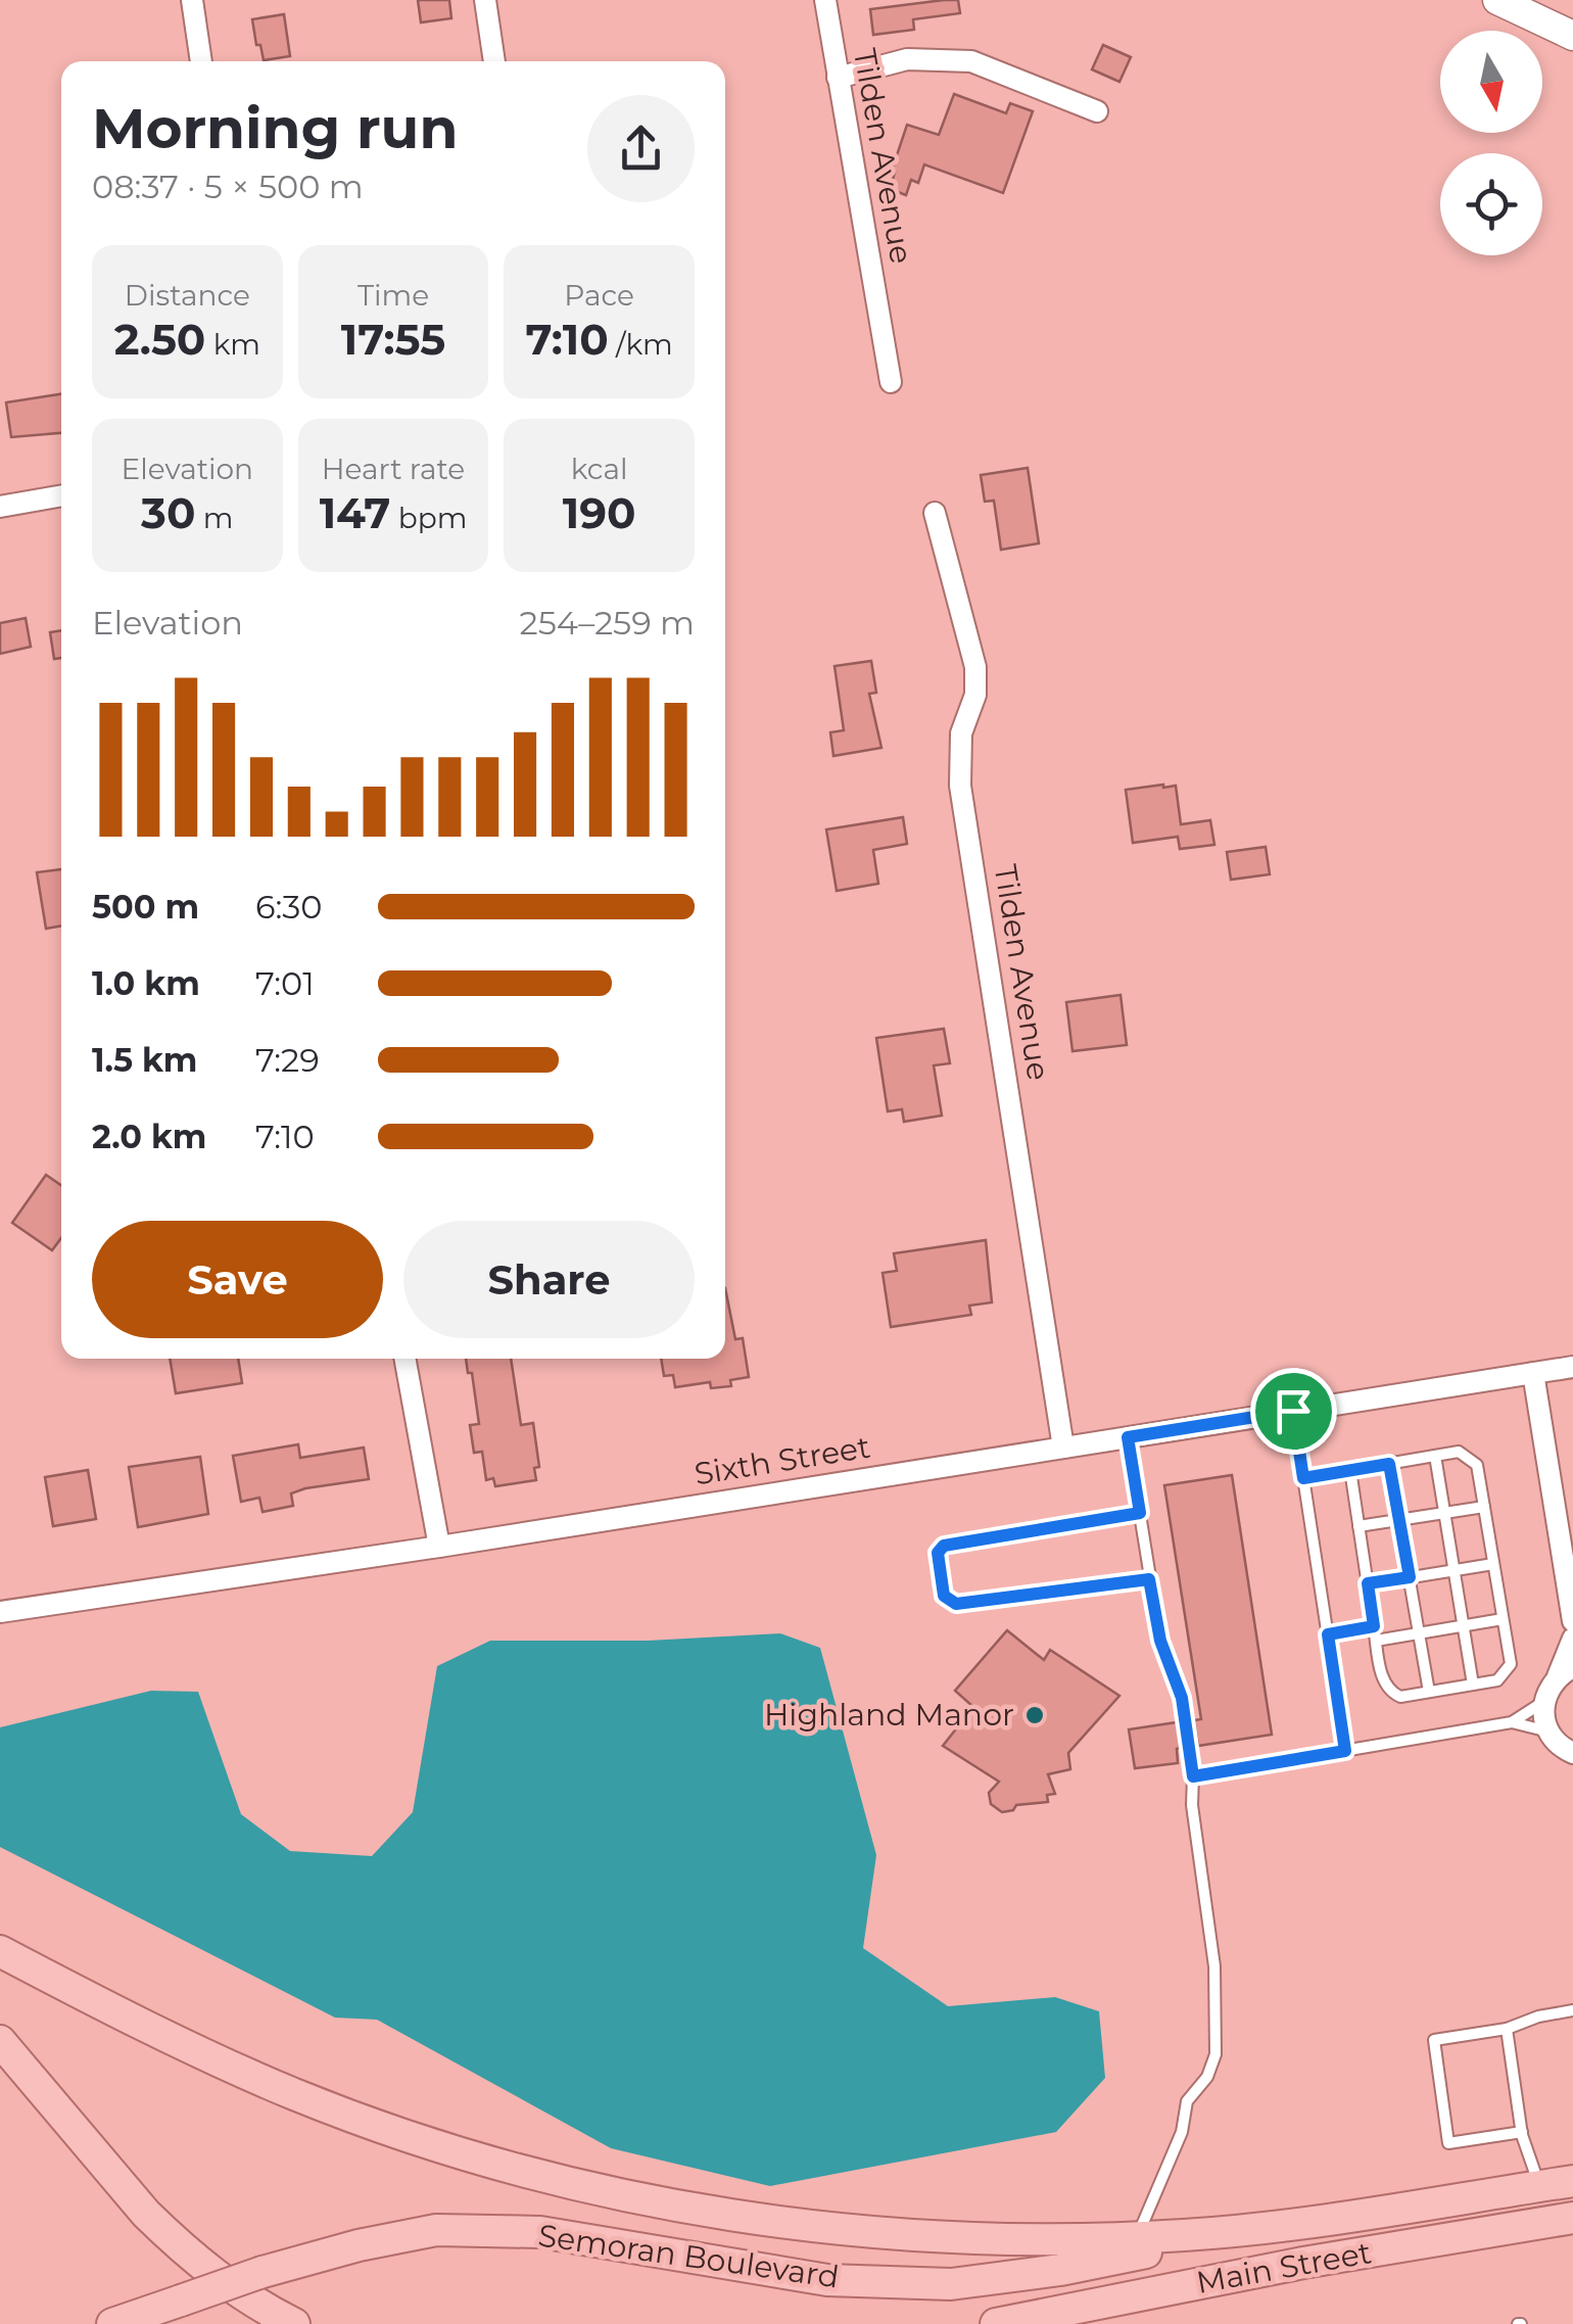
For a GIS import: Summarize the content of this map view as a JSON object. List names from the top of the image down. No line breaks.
{"streets":{"main road":["Semoran Boulevard","Main Street"],"street":["Tilden Avenue","Sixth Street"]},"crossings":[["Tilden Avenue","Sixth Street"],["Semoran Boulevard","Main Street"]],"places":["Highland Manor"],"north":"bottom","page":{"heading":["Morning run","08:37 · 5 × 500 m"],"stats":[["Distance","2.50 km"],["Time","17:55"],["Pace","7:10 /km"],["Elevation","30 m"],["Heart rate","147 bpm"],["kcal","190"]],"chart":["Elevation","254–259 m"],"list":[{"name":"500 m","note":"6:30"},{"name":"1.0 km","note":"7:01"},{"name":"1.5 km","note":"7:29"},{"name":"2.0 km","note":"7:10"}],"buttons":["Save","Share"]}}
